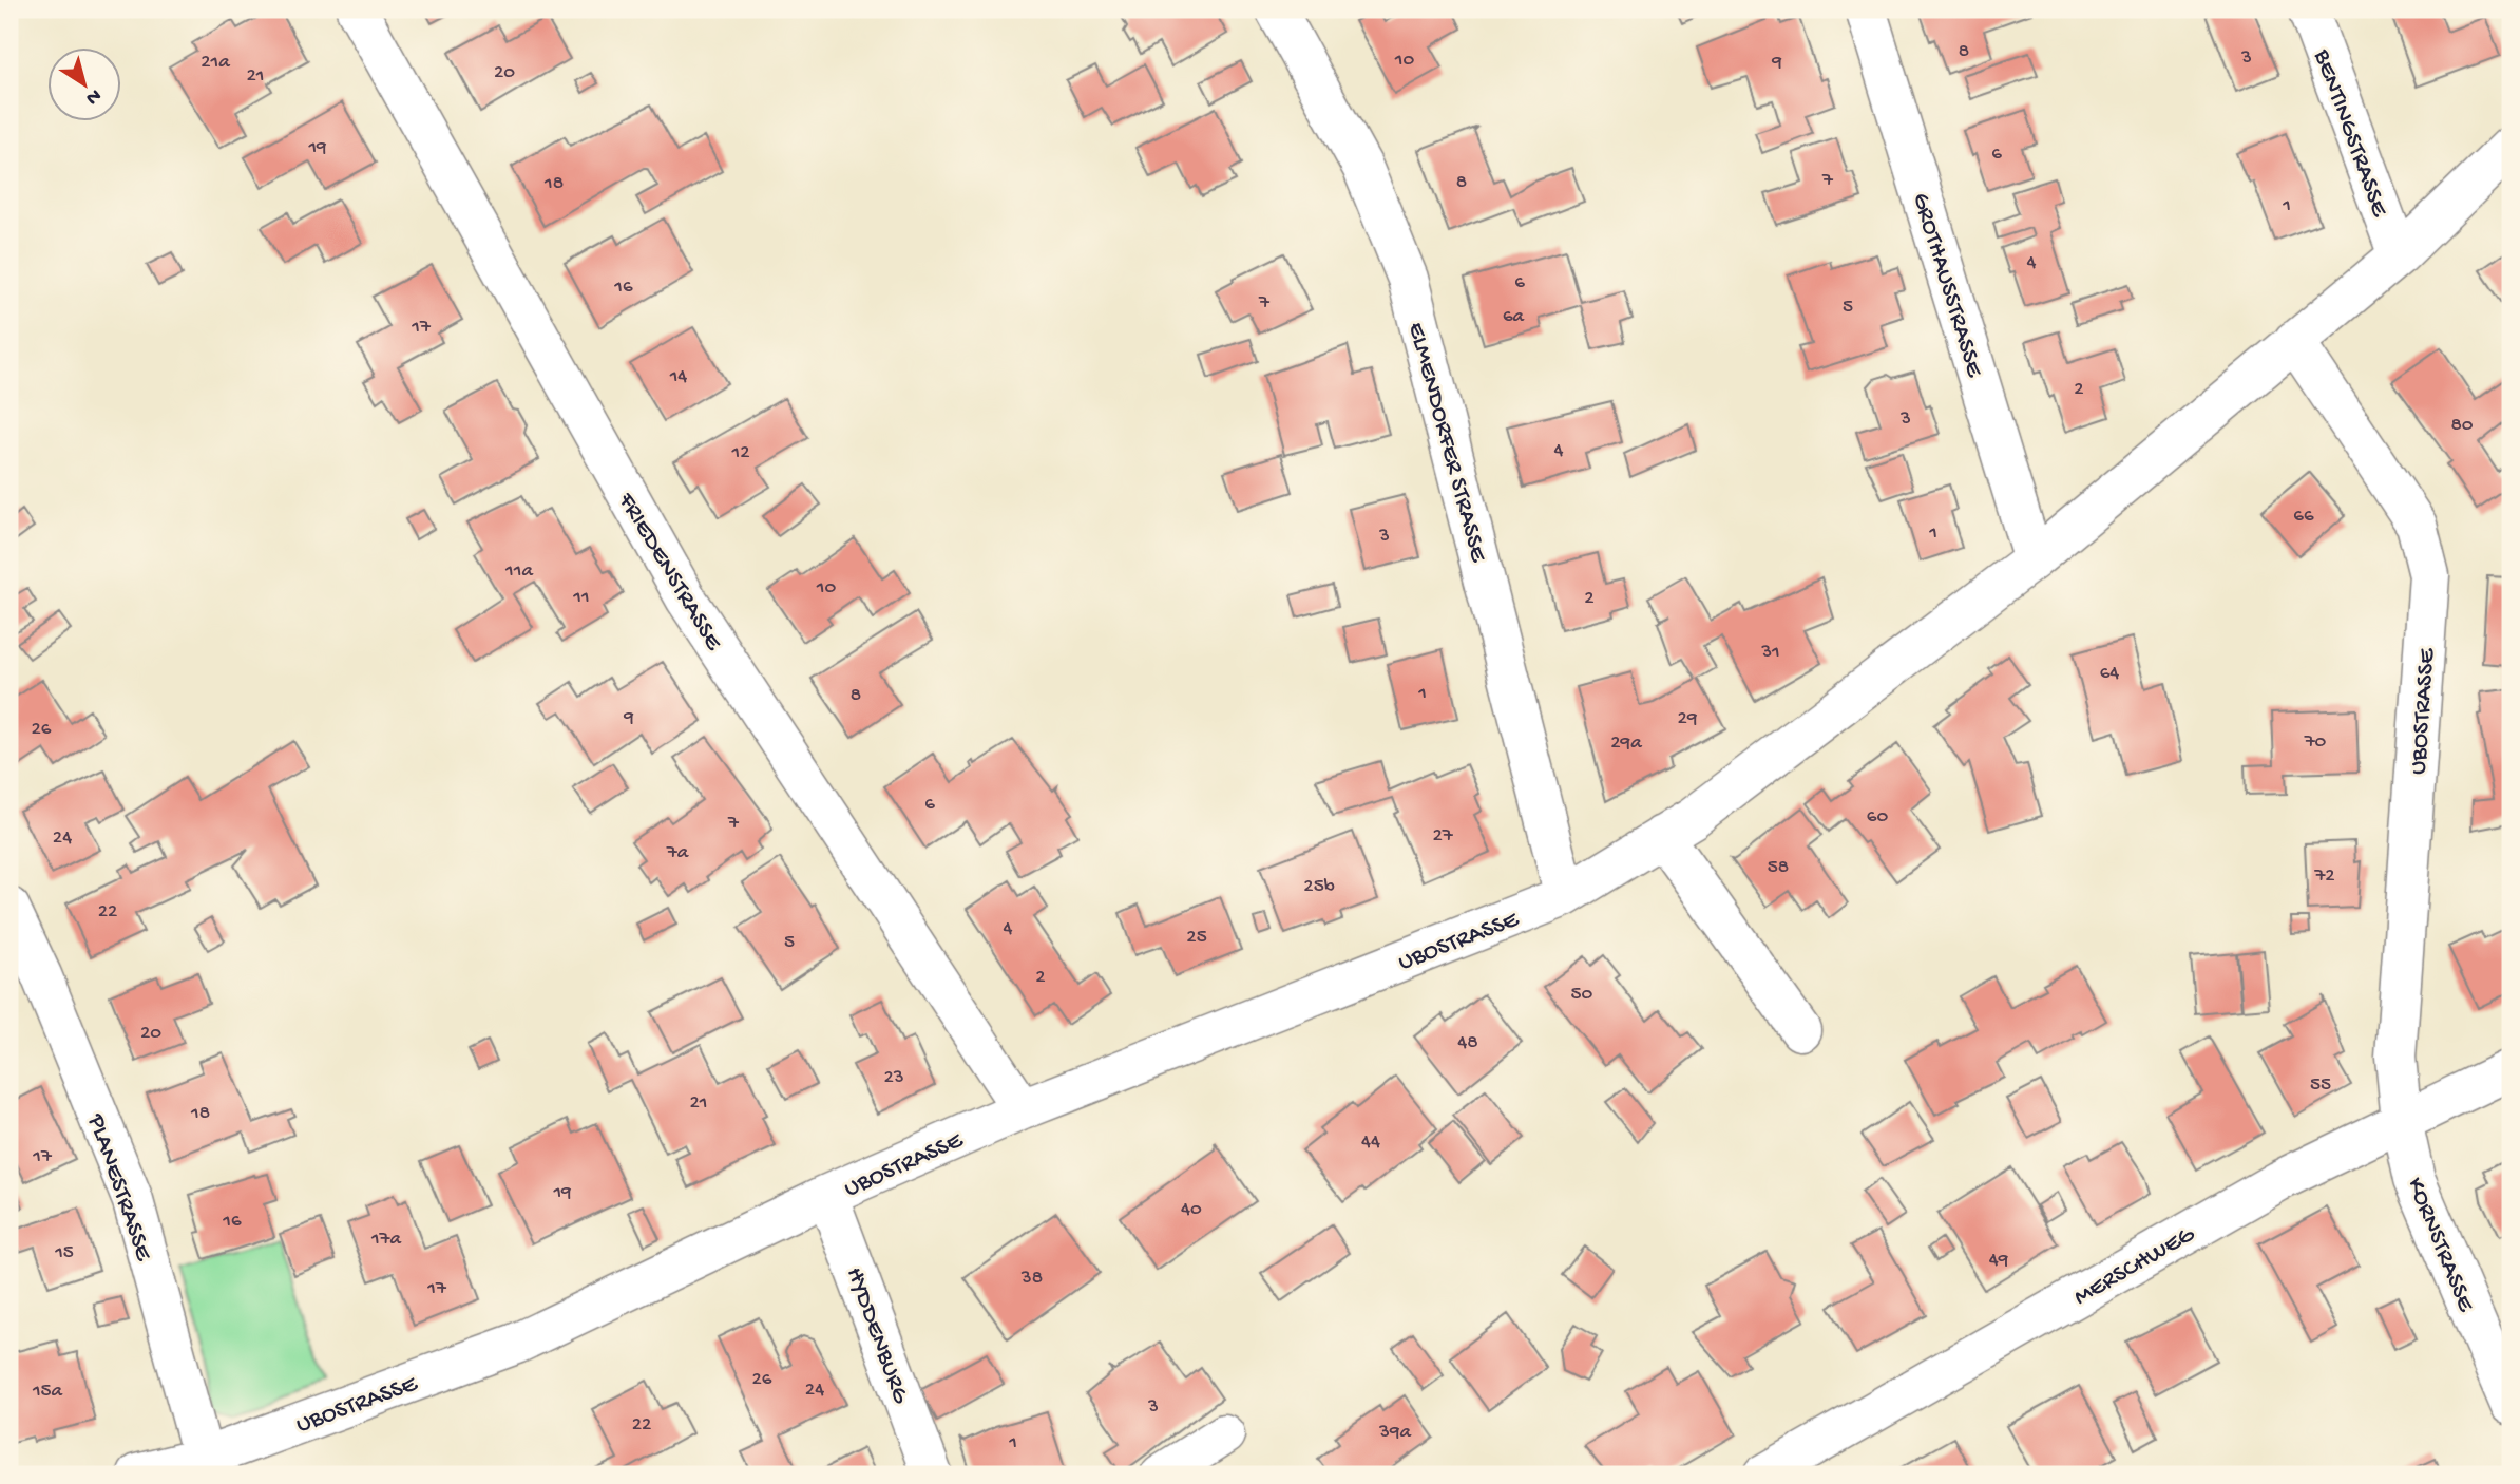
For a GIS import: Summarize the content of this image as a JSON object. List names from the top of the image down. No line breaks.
{"streets":{"street":["BENTINGSTRASSE","GROTHAUSSTRASSE","ELMENDORFER STRASSE","FRIEDENSTRASSE","UBOSTRASSE","PLANESTRASSE","KORNSTRASSE","MERSCHWEG","HYDDENBURG"]},"crossings":[["BENTINGSTRASSE","UBOSTRASSE"],["GROTHAUSSTRASSE","UBOSTRASSE"],["ELMENDORFER STRASSE","UBOSTRASSE"],["FRIEDENSTRASSE","UBOSTRASSE"],["UBOSTRASSE","PLANESTRASSE"],["UBOSTRASSE","KORNSTRASSE"],["UBOSTRASSE","MERSCHWEG"],["UBOSTRASSE","HYDDENBURG"],["KORNSTRASSE","MERSCHWEG"]],"house_numbers":["8","3","10","21a","9","20","21","19","6","7","8","18","1","4","6","16","7","5","6a","17","14","2","3","80","4","12","66","1","3","11a","10","11","2","31","64","1","8","9","29","26","70","29a","6","60","7","27","24","7a","58","72","25b","22","4","25","5","2","50","20","48","23","55","21","18","44","17","19","40","16","17a","15","49","38","17","26","24","15a","3","22","39a","1"],"north":"bottom right"}
